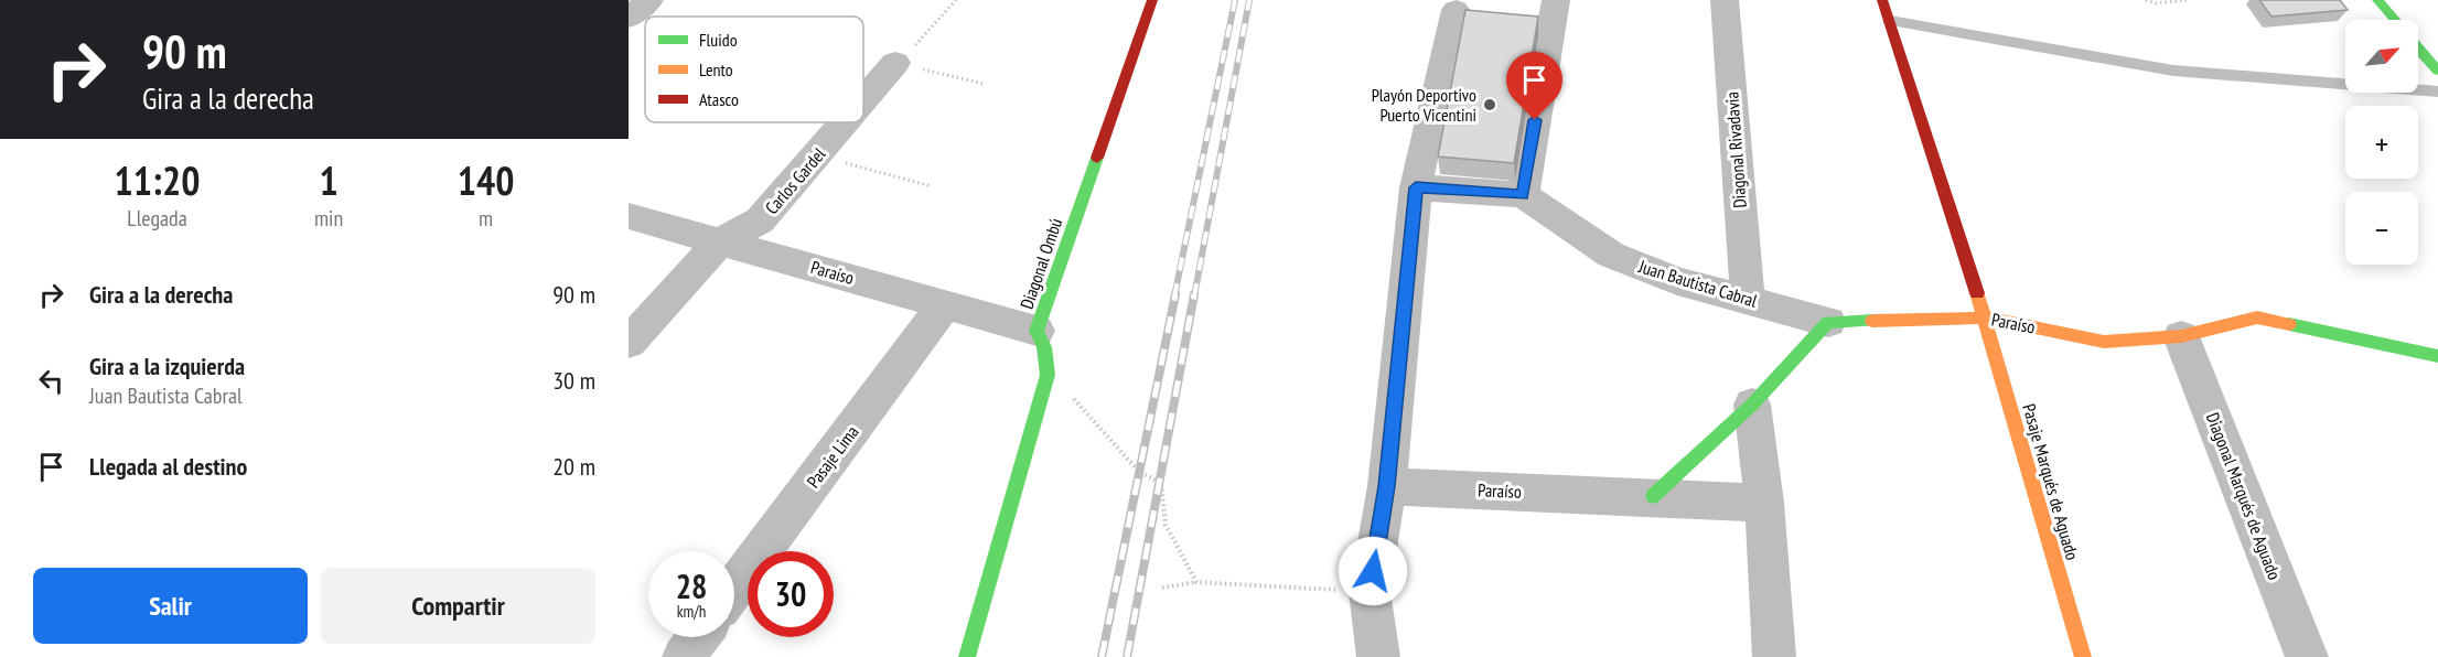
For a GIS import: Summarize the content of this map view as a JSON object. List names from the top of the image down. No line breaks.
{"streets":{"street":["Diagonal Rivadavia","Carlos Gardel","Diagonal Ombú","Paraíso","Juan Bautista Cabral","Pasaje Lima","Pasaje Marqués de Aguado","Diagonal Marqués de Aguado"]},"crossings":[["Diagonal Rivadavia","Juan Bautista Cabral"],["Carlos Gardel","Paraíso"],["Diagonal Ombú","Paraíso"],["Paraíso","Juan Bautista Cabral"],["Paraíso","Pasaje Lima"],["Paraíso","Pasaje Marqués de Aguado"],["Paraíso","Diagonal Marqués de Aguado"]],"places":["Playón Deportivo Puerto Vicentini"],"legend":["Fluido","Lento","Atasco"],"north":"top right","page":{"turn":["90 m","Gira a la derecha"],"map_buttons":["+","−"],"eta":["11:20","Llegada","1","min","140","m"],"list":[{"name":"Gira a la derecha","value":"90 m"},{"name":"Gira a la izquierda","note":"Juan Bautista Cabral","value":"30 m"},{"name":"Llegada al destino","value":"20 m"}],"speed":"28 km/h","limit":"30","buttons":["Salir","Compartir"]}}
